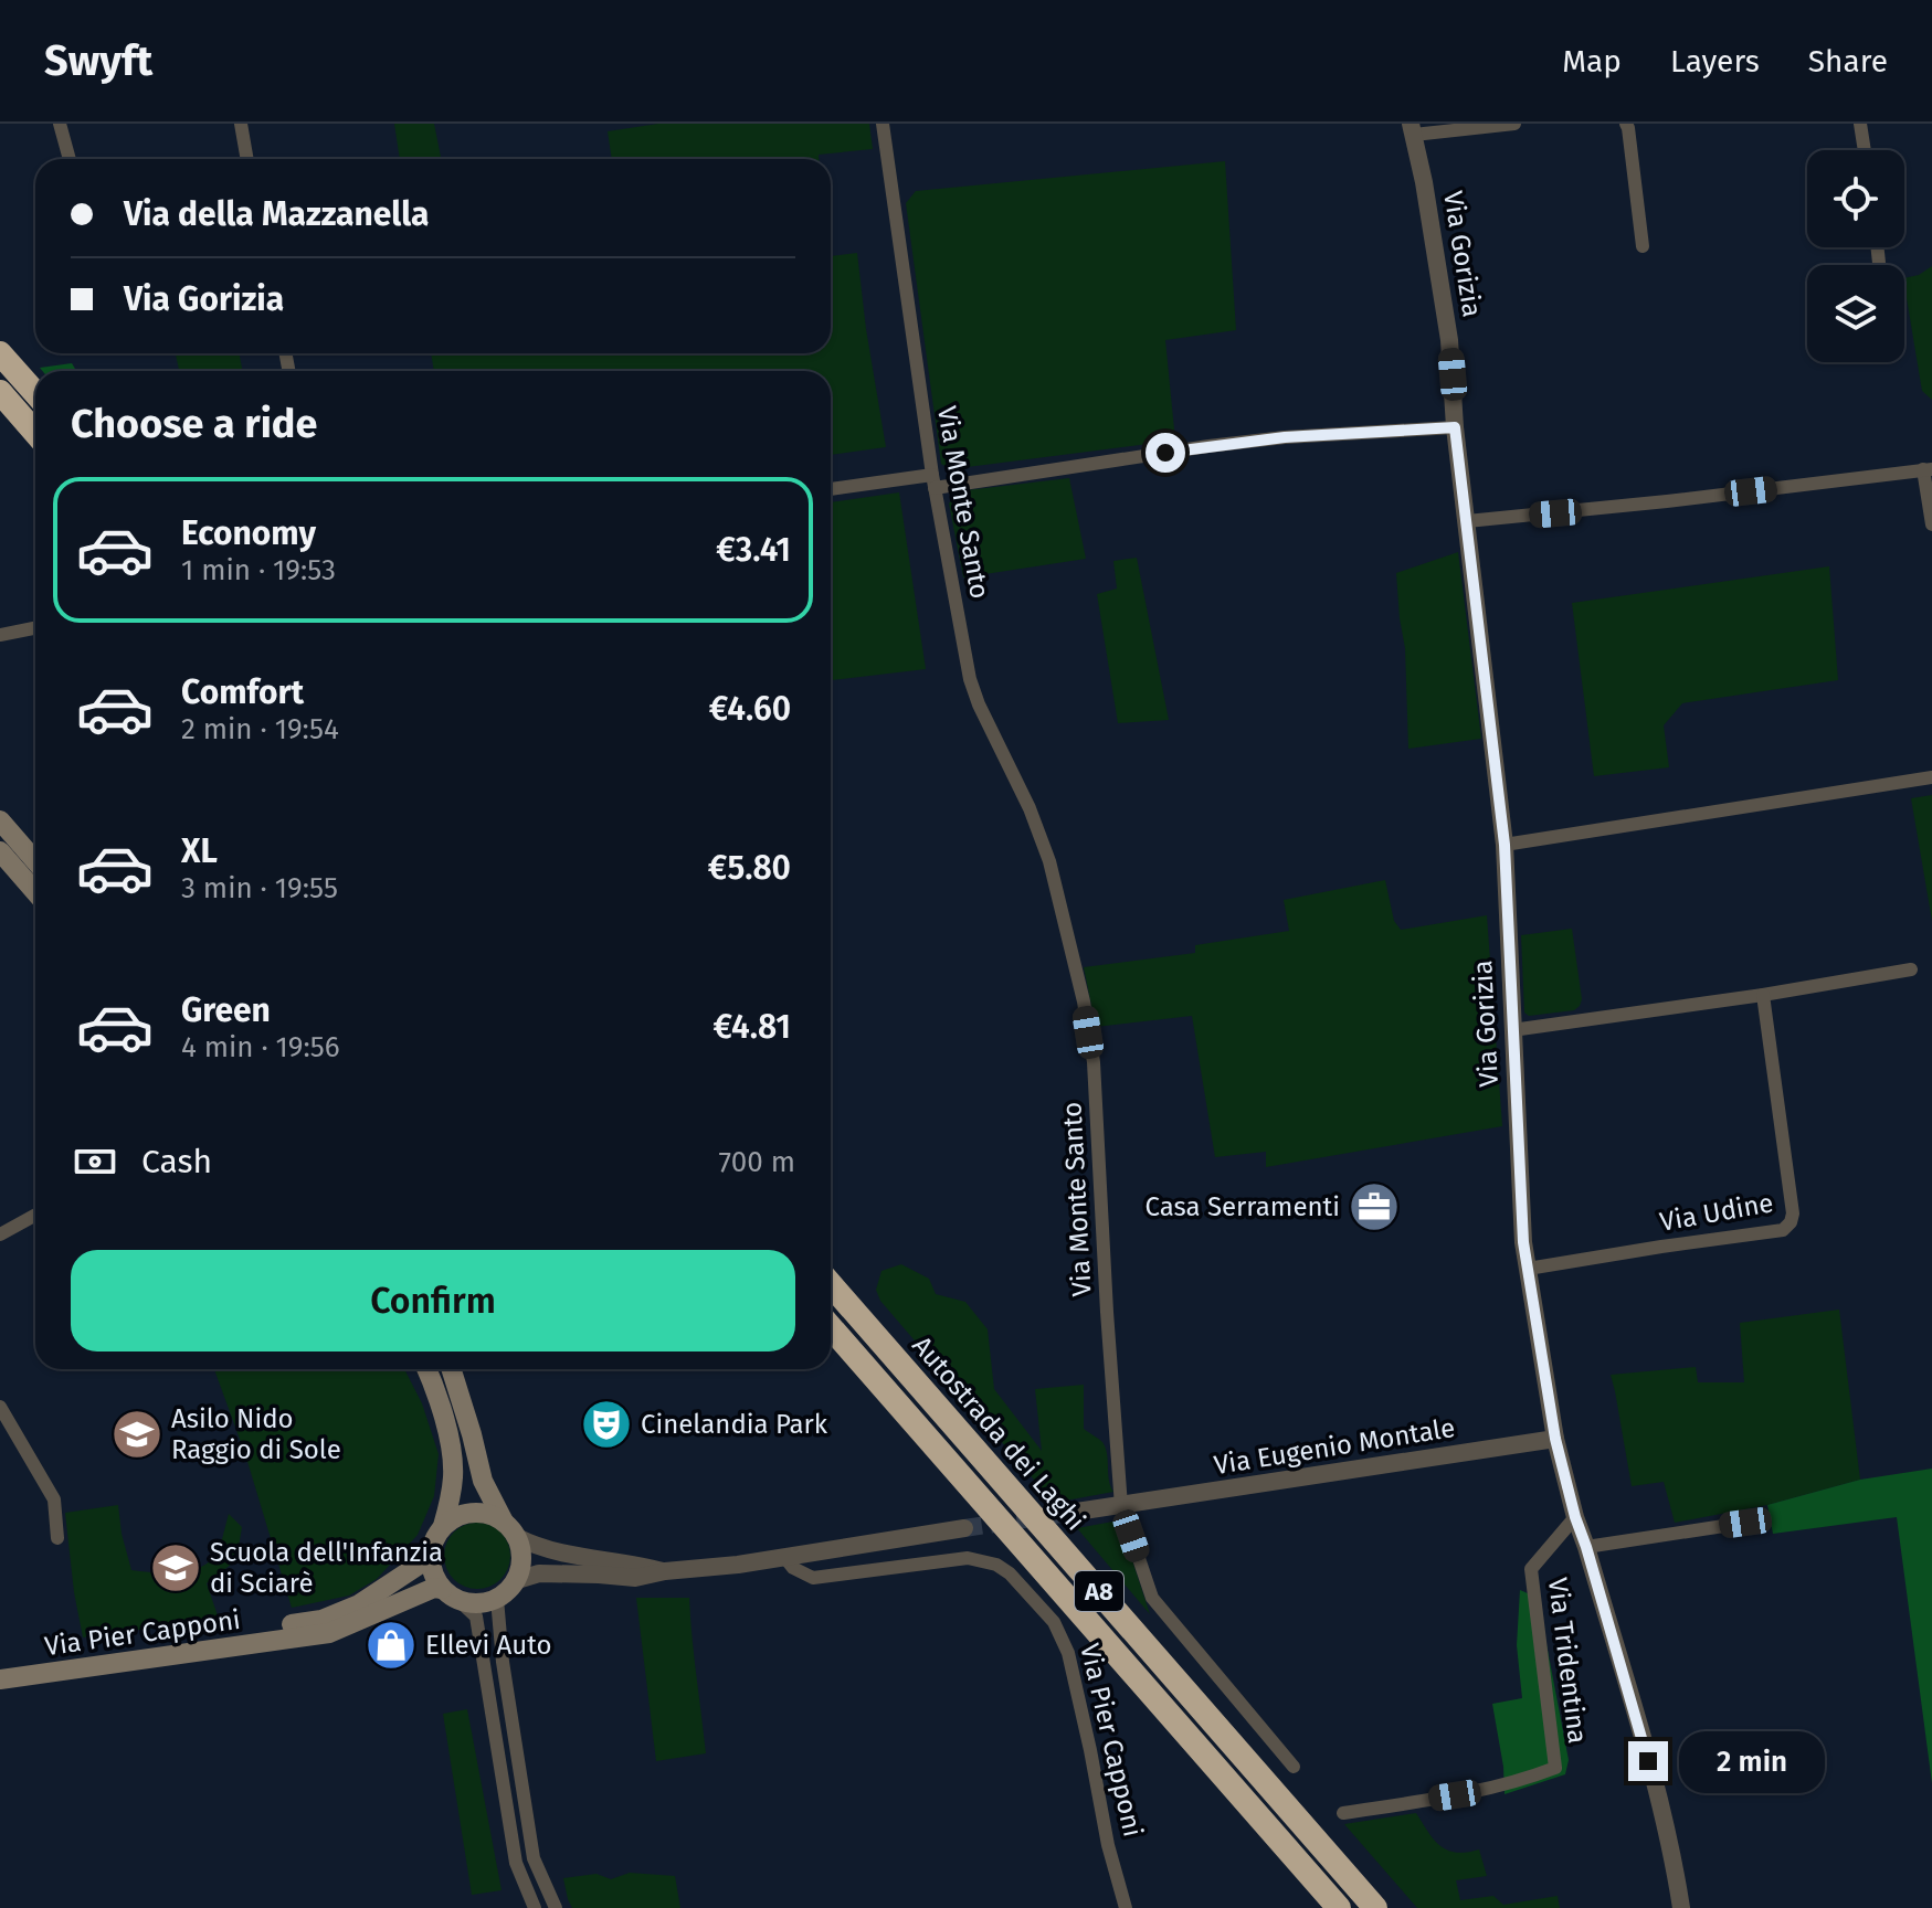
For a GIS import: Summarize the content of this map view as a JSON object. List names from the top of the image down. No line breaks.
{"streets":{"highway":["Autostrada dei Laghi","A8"],"main road":["Via Pier Capponi"],"street":["Via Gorizia","Via Monte Santo","Via Udine","Via Eugenio Montale","Via Tridentina"]},"crossings":[["Via Gorizia","Via Udine"],["Via Gorizia","Via Eugenio Montale"],["Via Gorizia","Via Tridentina"],["Via Monte Santo","Via Eugenio Montale"]],"places":{"office":["Casa Serramenti"],"theatre":["Cinelandia Park"],"school or university":["Asilo Nido Raggio di Sole","Scuola dell'Infanzia di Sciarè"],"shop":["Ellevi Auto"]},"page":{"header":"Swyft","nav":["Map","Layers","Share"],"banner":["Via della Mazzanella","Via Gorizia"],"heading":"Choose a ride","list":[{"name":"Economy","note":"1 min · 19:53","value":"€3.41"},{"name":"Comfort","note":"2 min · 19:54","value":"€4.60"},{"name":"XL","note":"3 min · 19:55","value":"€5.80"},{"name":"Green","note":"4 min · 19:56","value":"€4.81"}],"pay":["Cash","700 m"],"buttons":"Confirm","bubble":"2 min"}}
